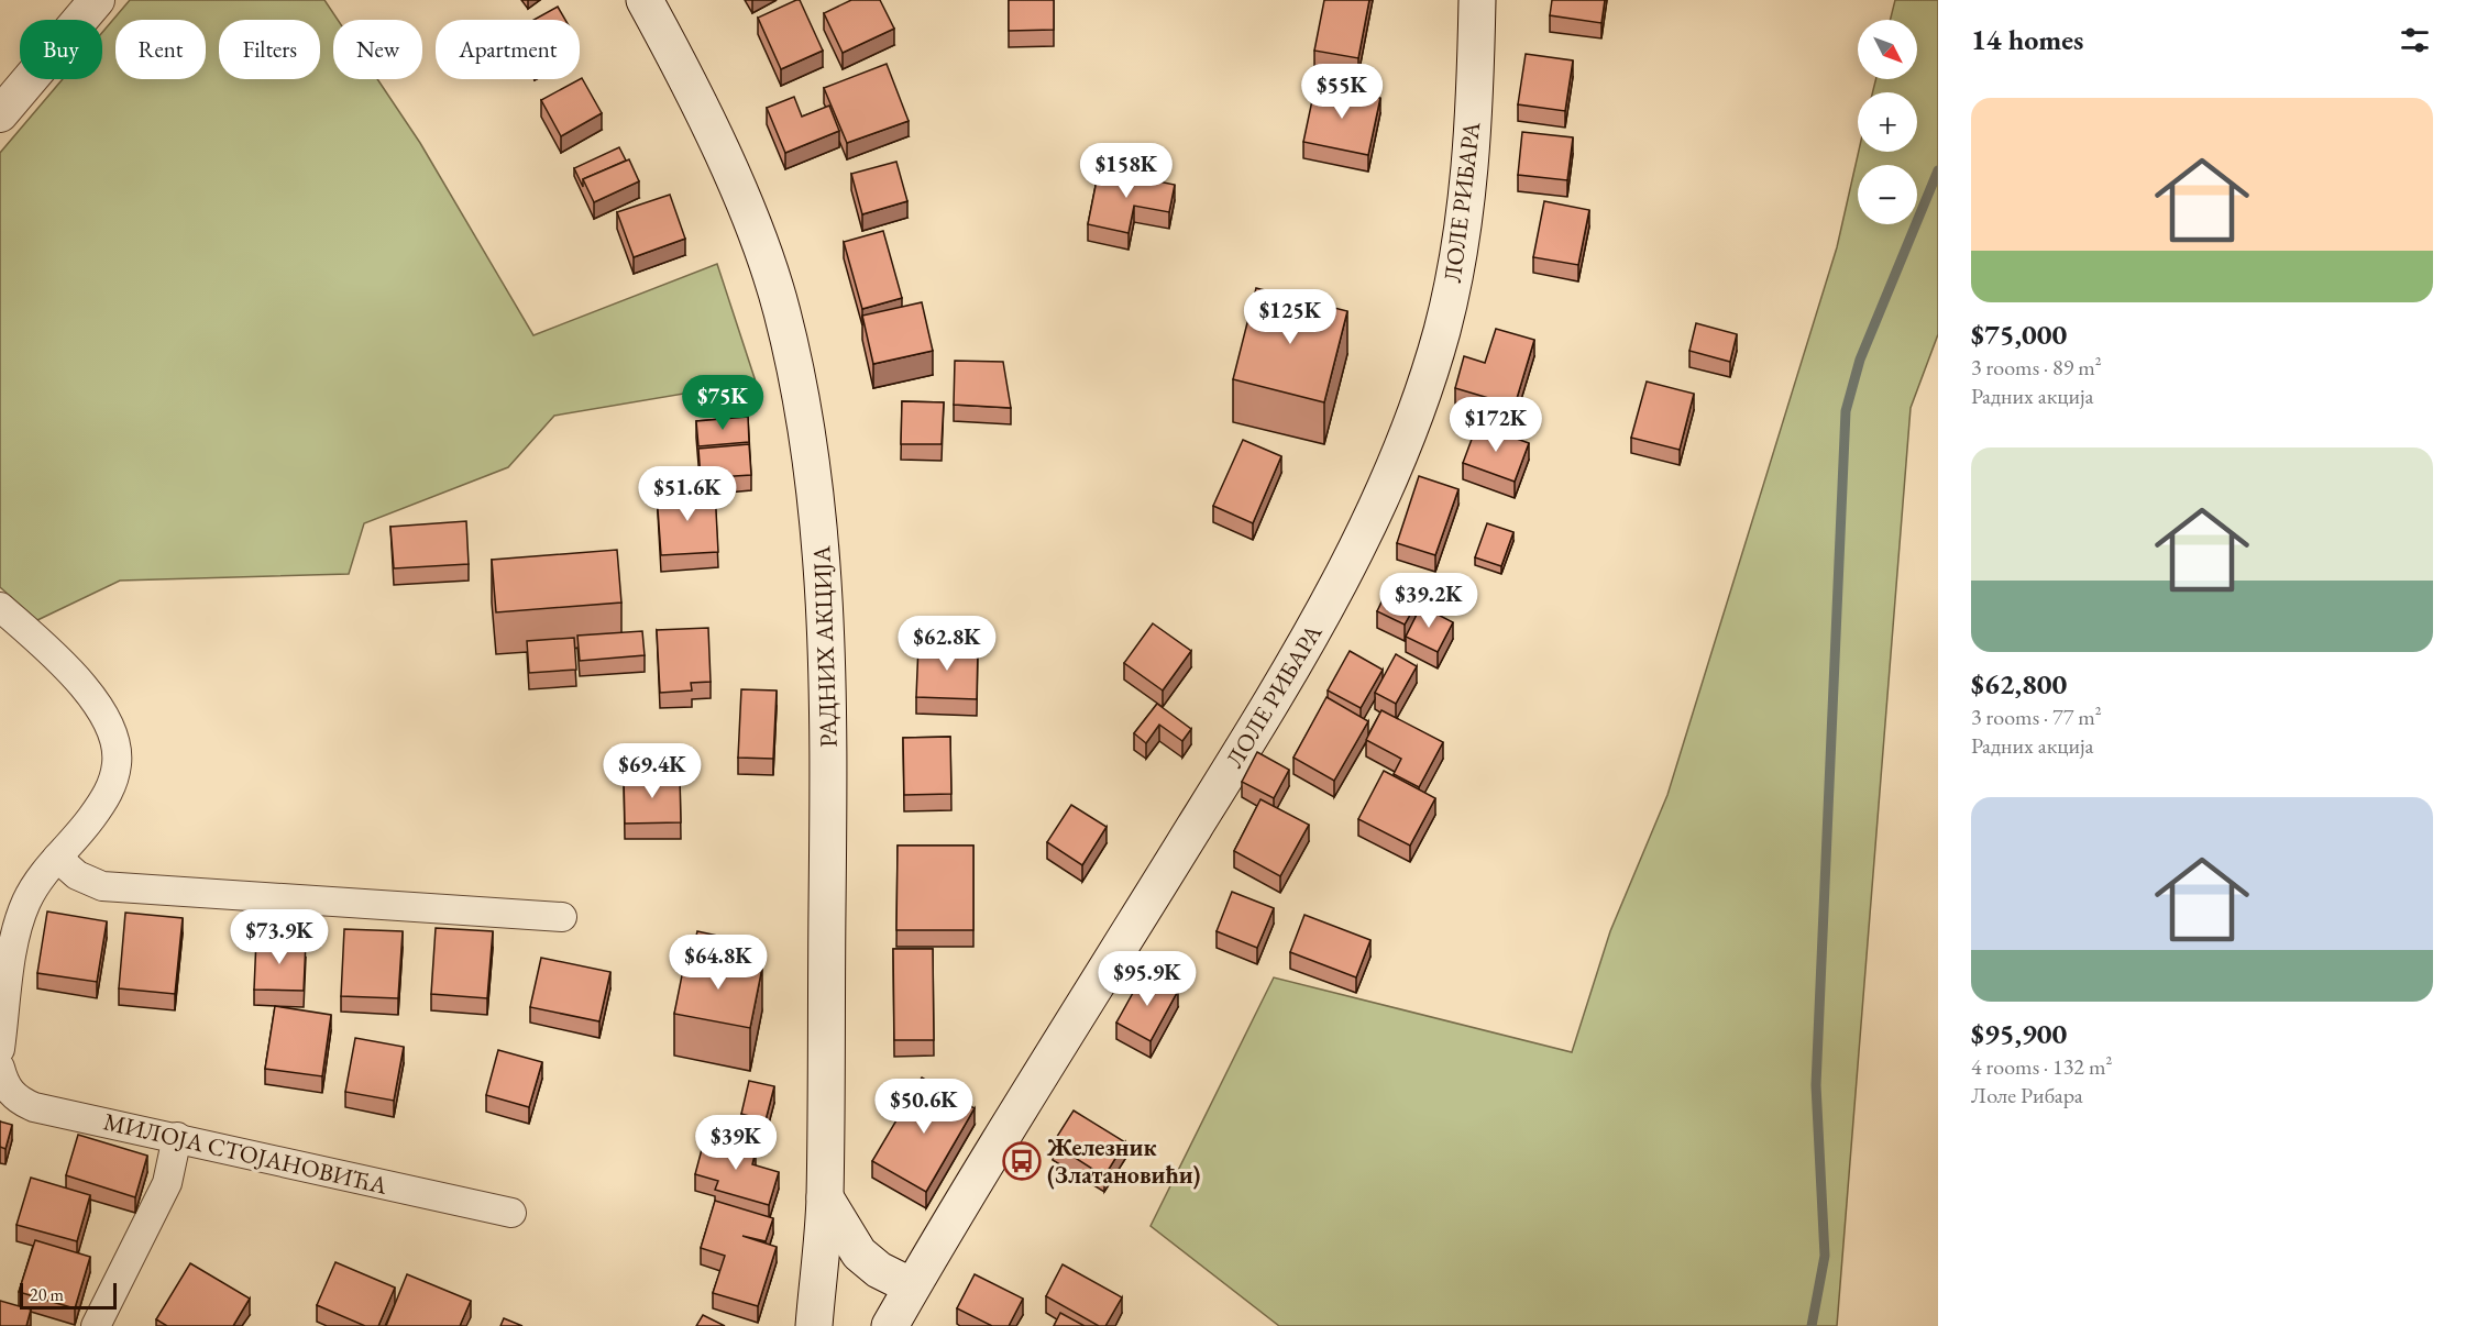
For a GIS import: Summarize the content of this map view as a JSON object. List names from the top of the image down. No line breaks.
{"streets":{"main road":["ЛОЛЕ РИБАРА","РАДНИХ АКЦИЈА"],"street":["МИЛОЈА СТОЈАНОВИЋА"]},"places":{"bus stop":["Железник (Златановићи)"]},"scale_bar":"20 m","north":"bottom right","page":{"heading":"14 homes","map_buttons":["+","−"],"chip":["Buy","Rent","Filters","New","Apartment"],"price":["$55K","$158K","$125K","$75K","$172K","$51.6K","$39.2K","$62.8K","$69.4K","$73.9K","$64.8K","$95.9K","$50.6K","$39K"],"list":[{"name":"$75,000","note":"3 rooms · 89 m² · Радних акција"},{"name":"$62,800","note":"3 rooms · 77 m² · Радних акција"},{"name":"$95,900","note":"4 rooms · 132 m² · Лоле Рибара"}],"scale":"20 m"}}
